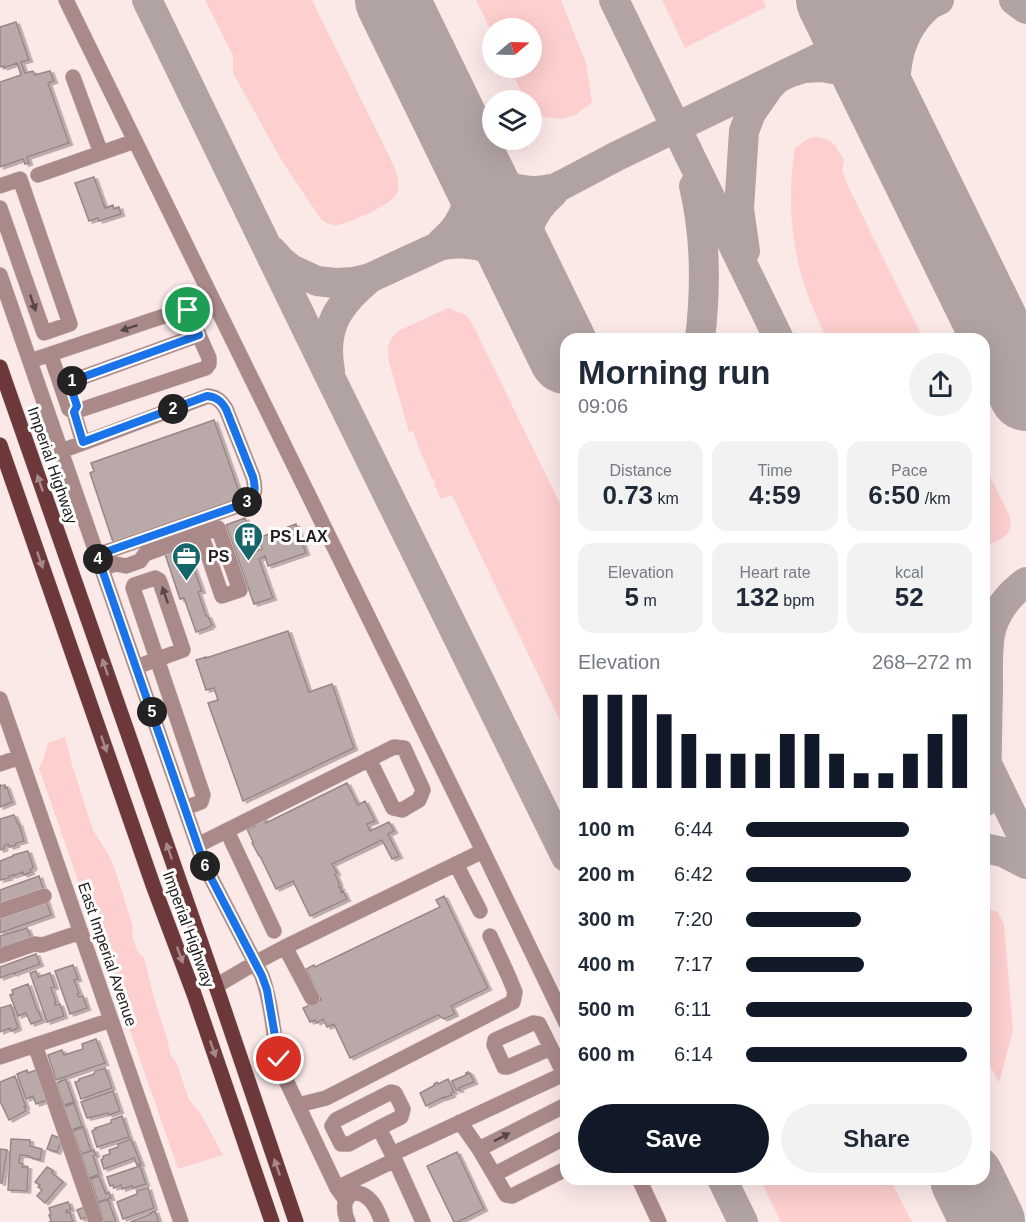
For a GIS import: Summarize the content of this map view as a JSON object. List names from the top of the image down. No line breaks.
{"streets":{"main road":["Imperial Highway"],"street":["East Imperial Avenue"]},"places":{"building":["PS LAX"],"office":["PS"]},"north":"right","page":{"heading":["Morning run","09:06"],"pins":["1","2","3","4","5","6"],"stats":[["Distance","0.73 km"],["Time","4:59"],["Pace","6:50 /km"],["Elevation","5 m"],["Heart rate","132 bpm"],["kcal","52"]],"chart":["Elevation","268–272 m"],"list":[{"name":"100 m","note":"6:44"},{"name":"200 m","note":"6:42"},{"name":"300 m","note":"7:20"},{"name":"400 m","note":"7:17"},{"name":"500 m","note":"6:11"},{"name":"600 m","note":"6:14"}],"buttons":["Save","Share"]}}
